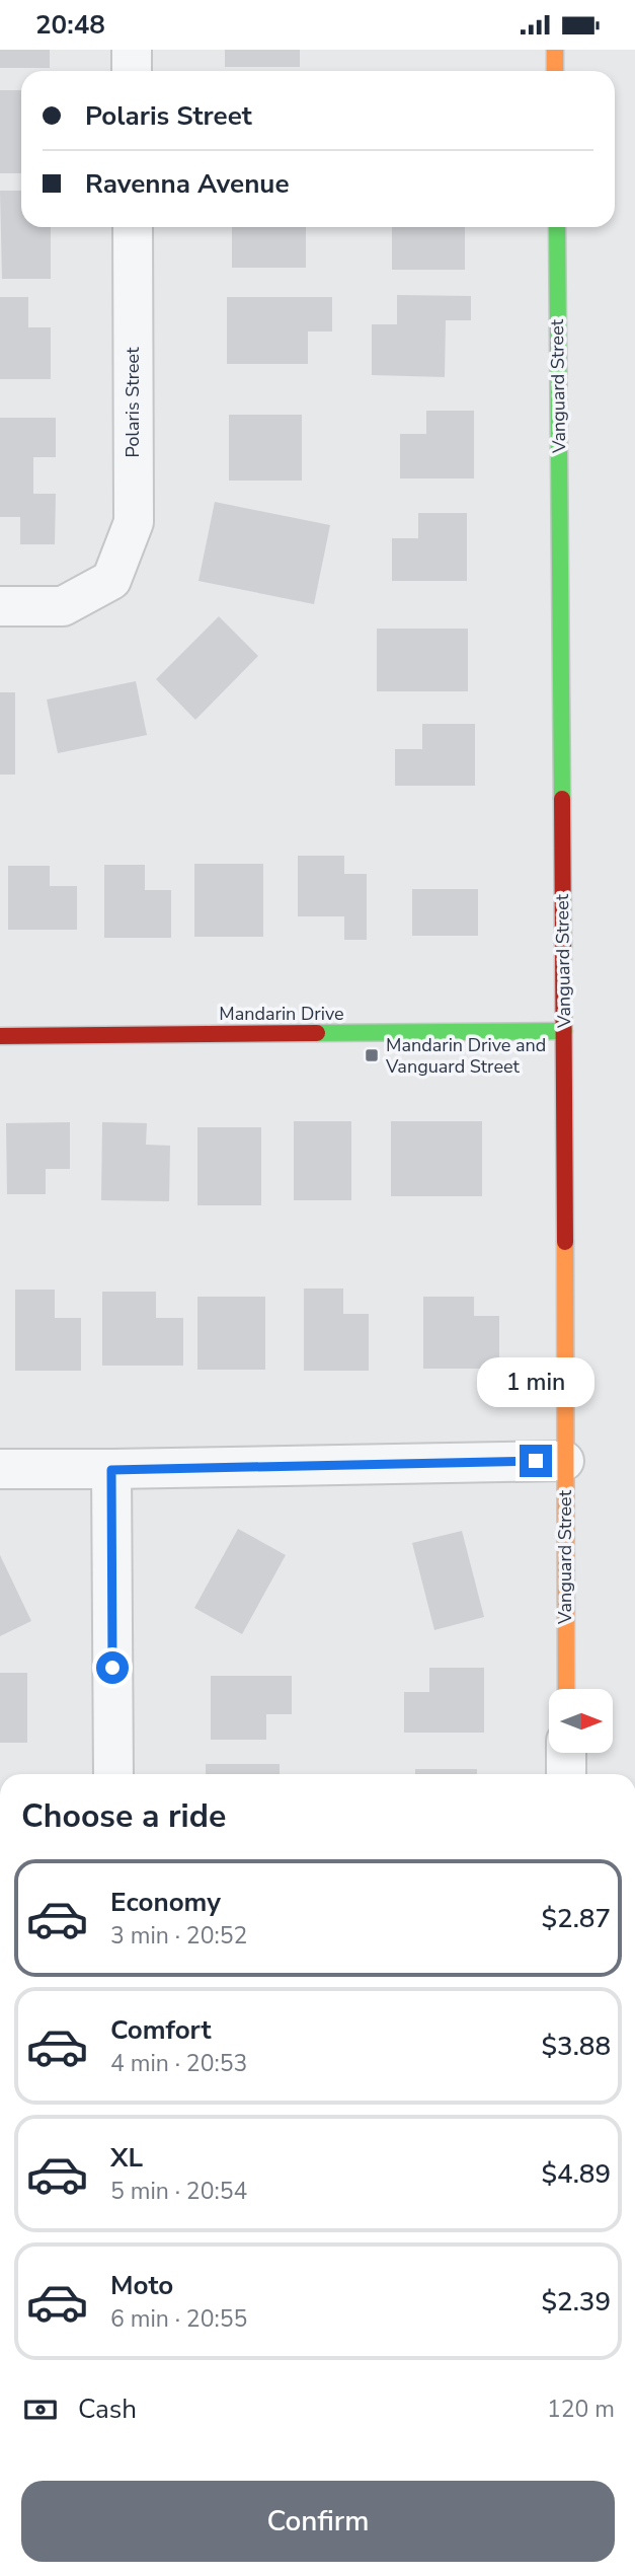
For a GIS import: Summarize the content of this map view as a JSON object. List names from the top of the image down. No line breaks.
{"streets":{"street":["Vanguard Street","Polaris Street","Mandarin Drive"]},"crossings":[["Vanguard Street","Mandarin Drive"]],"places":{"transit":["Mandarin Drive and Vanguard Street"]},"north":"right","page":{"status":"20:48","banner":["Polaris Street","Ravenna Avenue"],"bubble":"1 min","heading":"Choose a ride","list":[{"name":"Economy","note":"3 min · 20:52","value":"$2.87"},{"name":"Comfort","note":"4 min · 20:53","value":"$3.88"},{"name":"XL","note":"5 min · 20:54","value":"$4.89"},{"name":"Moto","note":"6 min · 20:55","value":"$2.39"}],"pay":["Cash","120 m"],"buttons":"Confirm"}}
